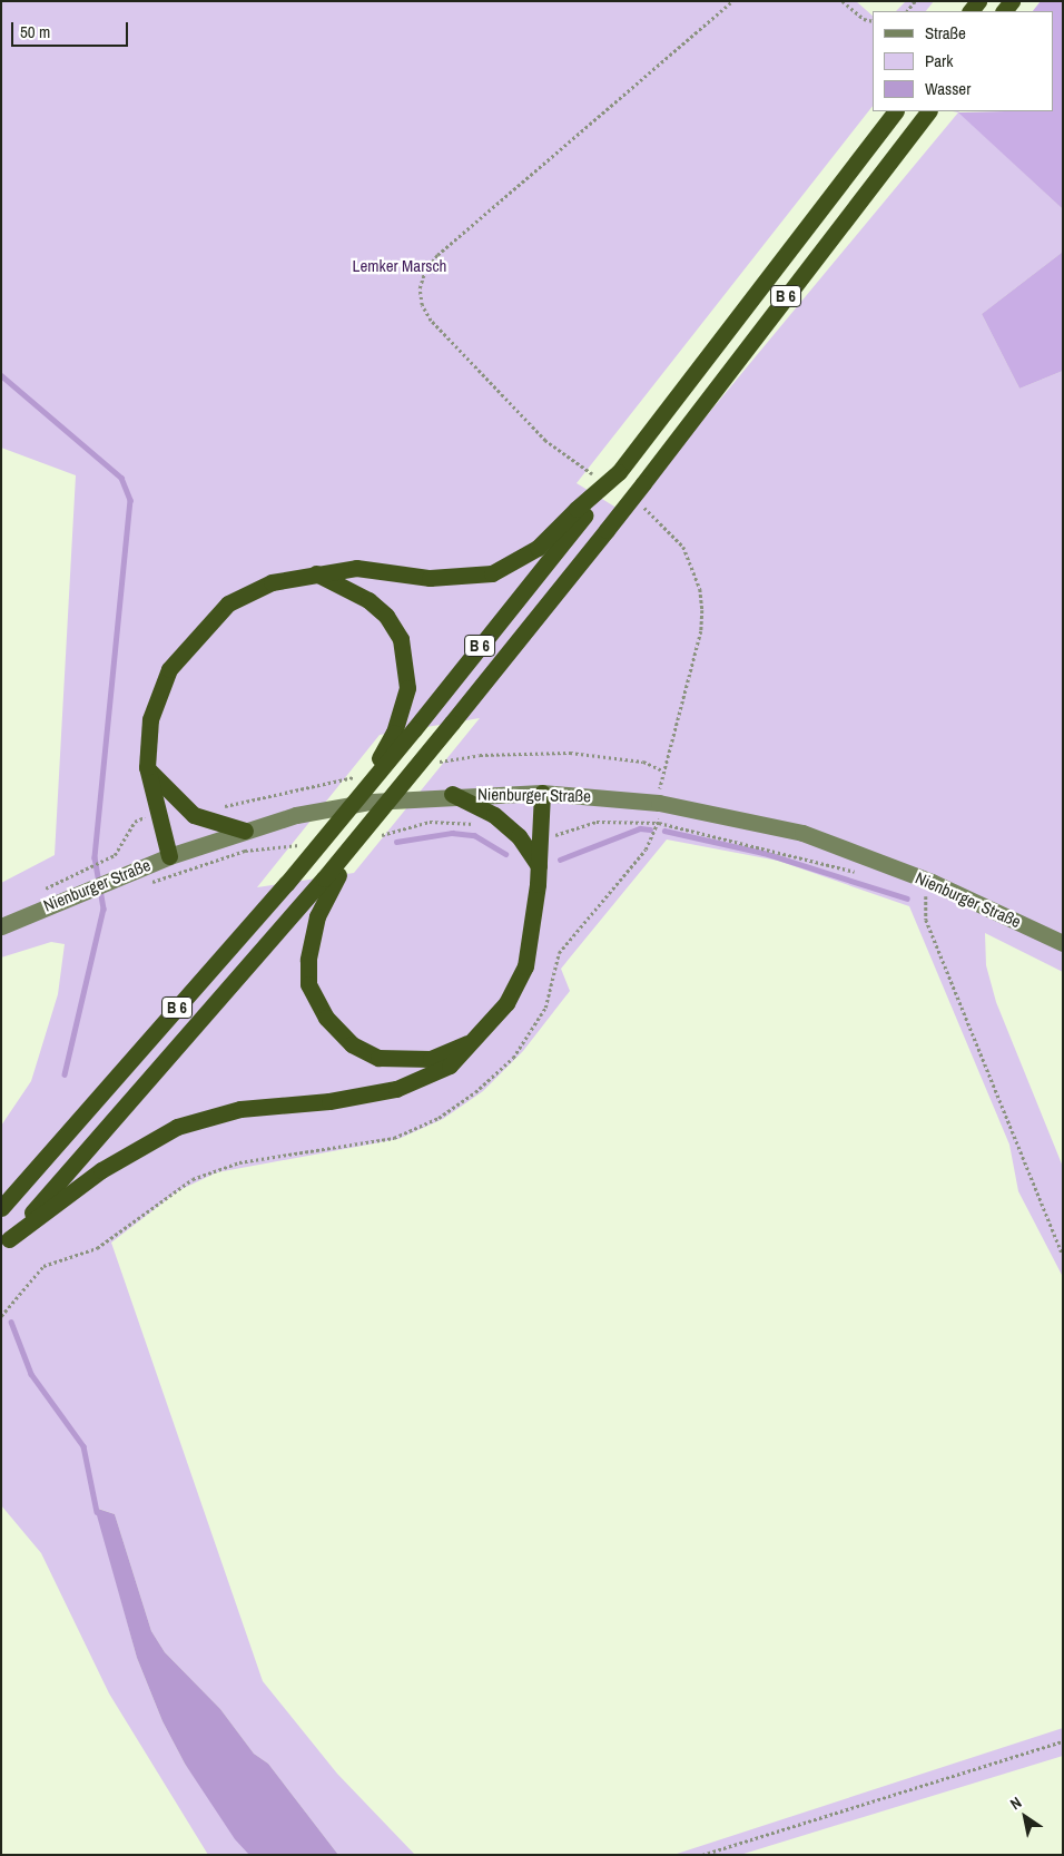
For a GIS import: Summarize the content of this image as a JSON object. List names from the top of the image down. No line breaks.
{"streets":{"highway":["B 6"],"street":["Nienburger Straße"]},"parks":["Lemker Marsch"],"legend":["Straße","Park","Wasser"],"scale_bar":"50 m","north":"top left"}
